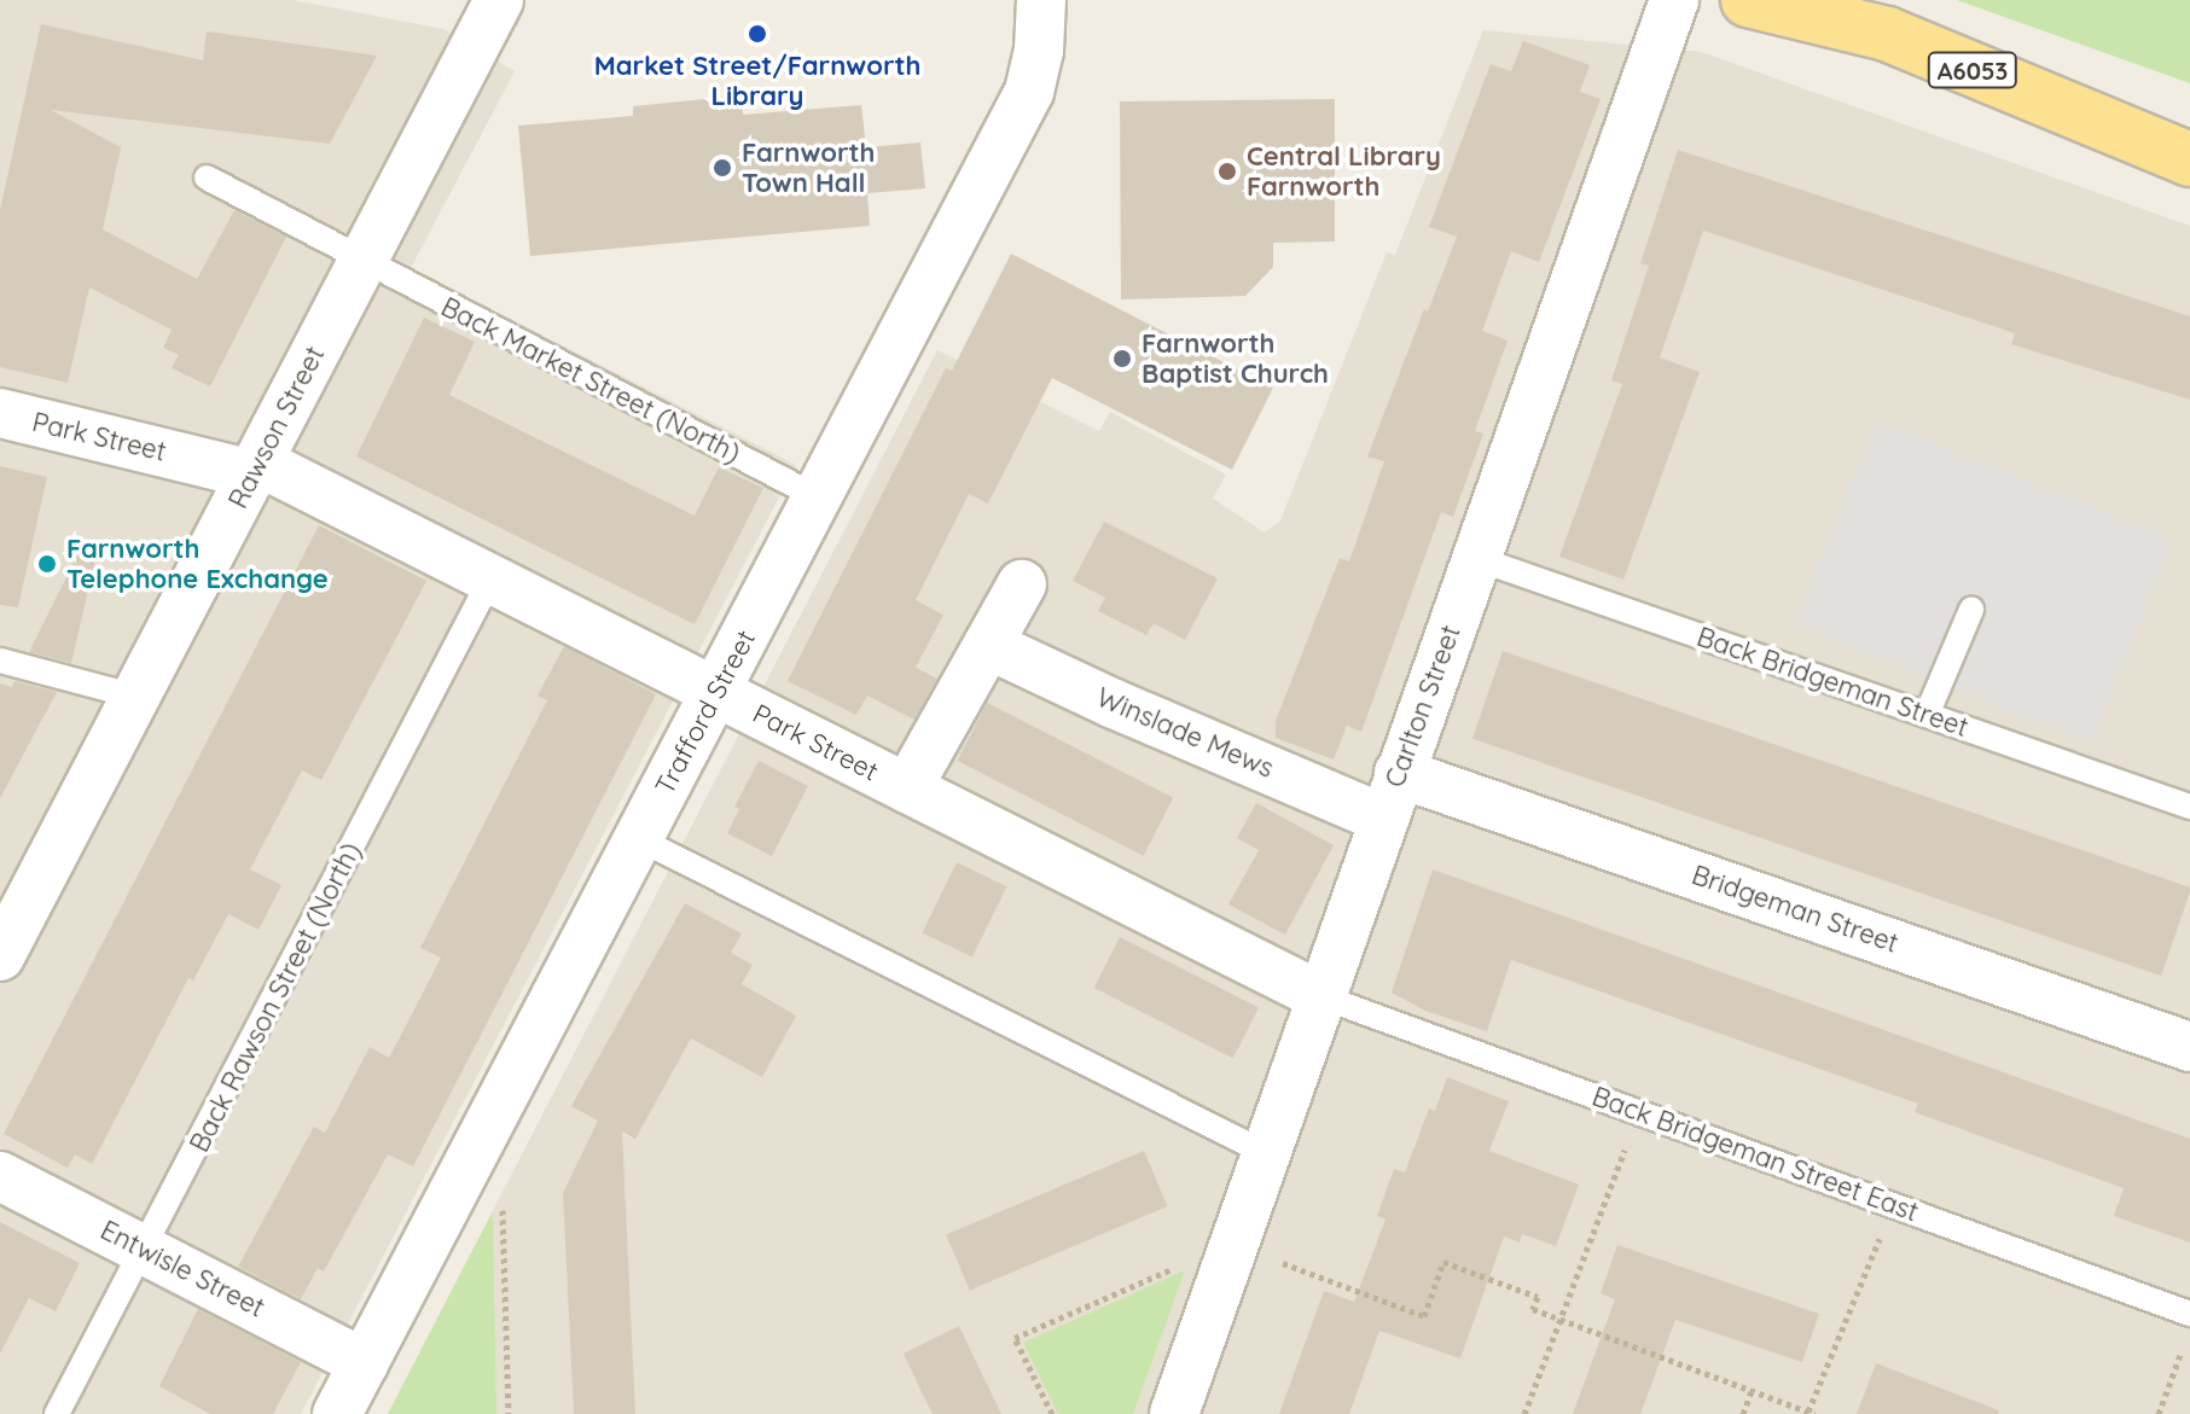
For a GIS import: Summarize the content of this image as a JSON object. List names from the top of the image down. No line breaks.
{"streets":{"main road":["A6053"],"street":["Rawson Street","Park Street","Carlton Street","Trafford Street","Winslade Mews","Bridgeman Street","Entwisle Street"],"lane":["Back Market Street (North)","Back Bridgeman Street","Back Rawson Street (North)","Back Bridgeman Street East"]},"crossings":[["Back Market Street (North)","Rawson Street"],["Back Market Street (North)","Trafford Street"],["Rawson Street","Park Street"],["Park Street","Carlton Street"],["Park Street","Trafford Street"],["Park Street","Back Rawson Street (North)"],["Park Street","Back Bridgeman Street East"],["Back Bridgeman Street","Carlton Street"],["Carlton Street","Winslade Mews"],["Carlton Street","Bridgeman Street"],["Carlton Street","Back Bridgeman Street East"],["Trafford Street","Entwisle Street"],["Back Rawson Street (North)","Entwisle Street"]],"places":["Market Street/Farnworth Library","Farnworth Town Hall","Central Library Farnworth","Farnworth Baptist Church","Farnworth Telephone Exchange"]}
